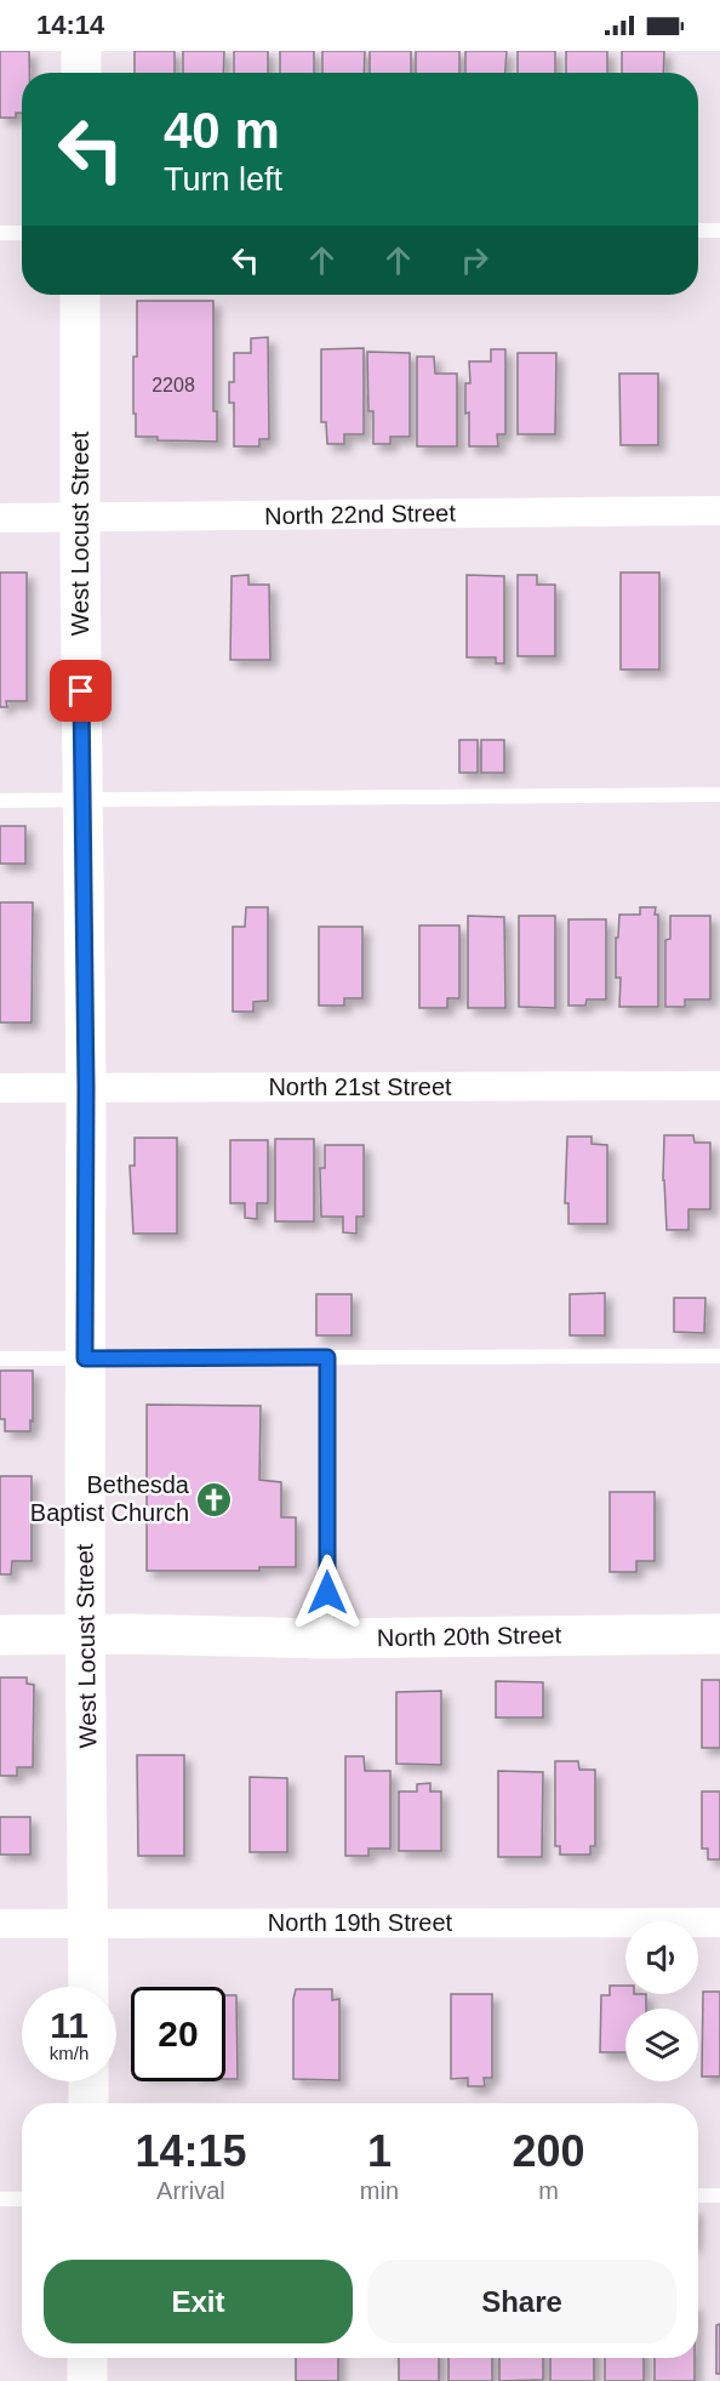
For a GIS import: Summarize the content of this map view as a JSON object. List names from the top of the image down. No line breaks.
{"streets":{"street":["North 22nd Street","West Locust Street","North 21st Street","North 20th Street","North 19th Street"]},"crossings":[["North 22nd Street","West Locust Street"],["West Locust Street","North 21st Street"],["West Locust Street","North 20th Street"],["West Locust Street","North 19th Street"]],"places":{"church":["Bethesda Baptist Church"]},"house_numbers":["2208"],"page":{"status":"14:14","turn":["40 m","Turn left"],"speed":"11 km/h","limit":"20","eta":["14:15","Arrival","1","min","200","m"],"buttons":["Exit","Share"]}}
